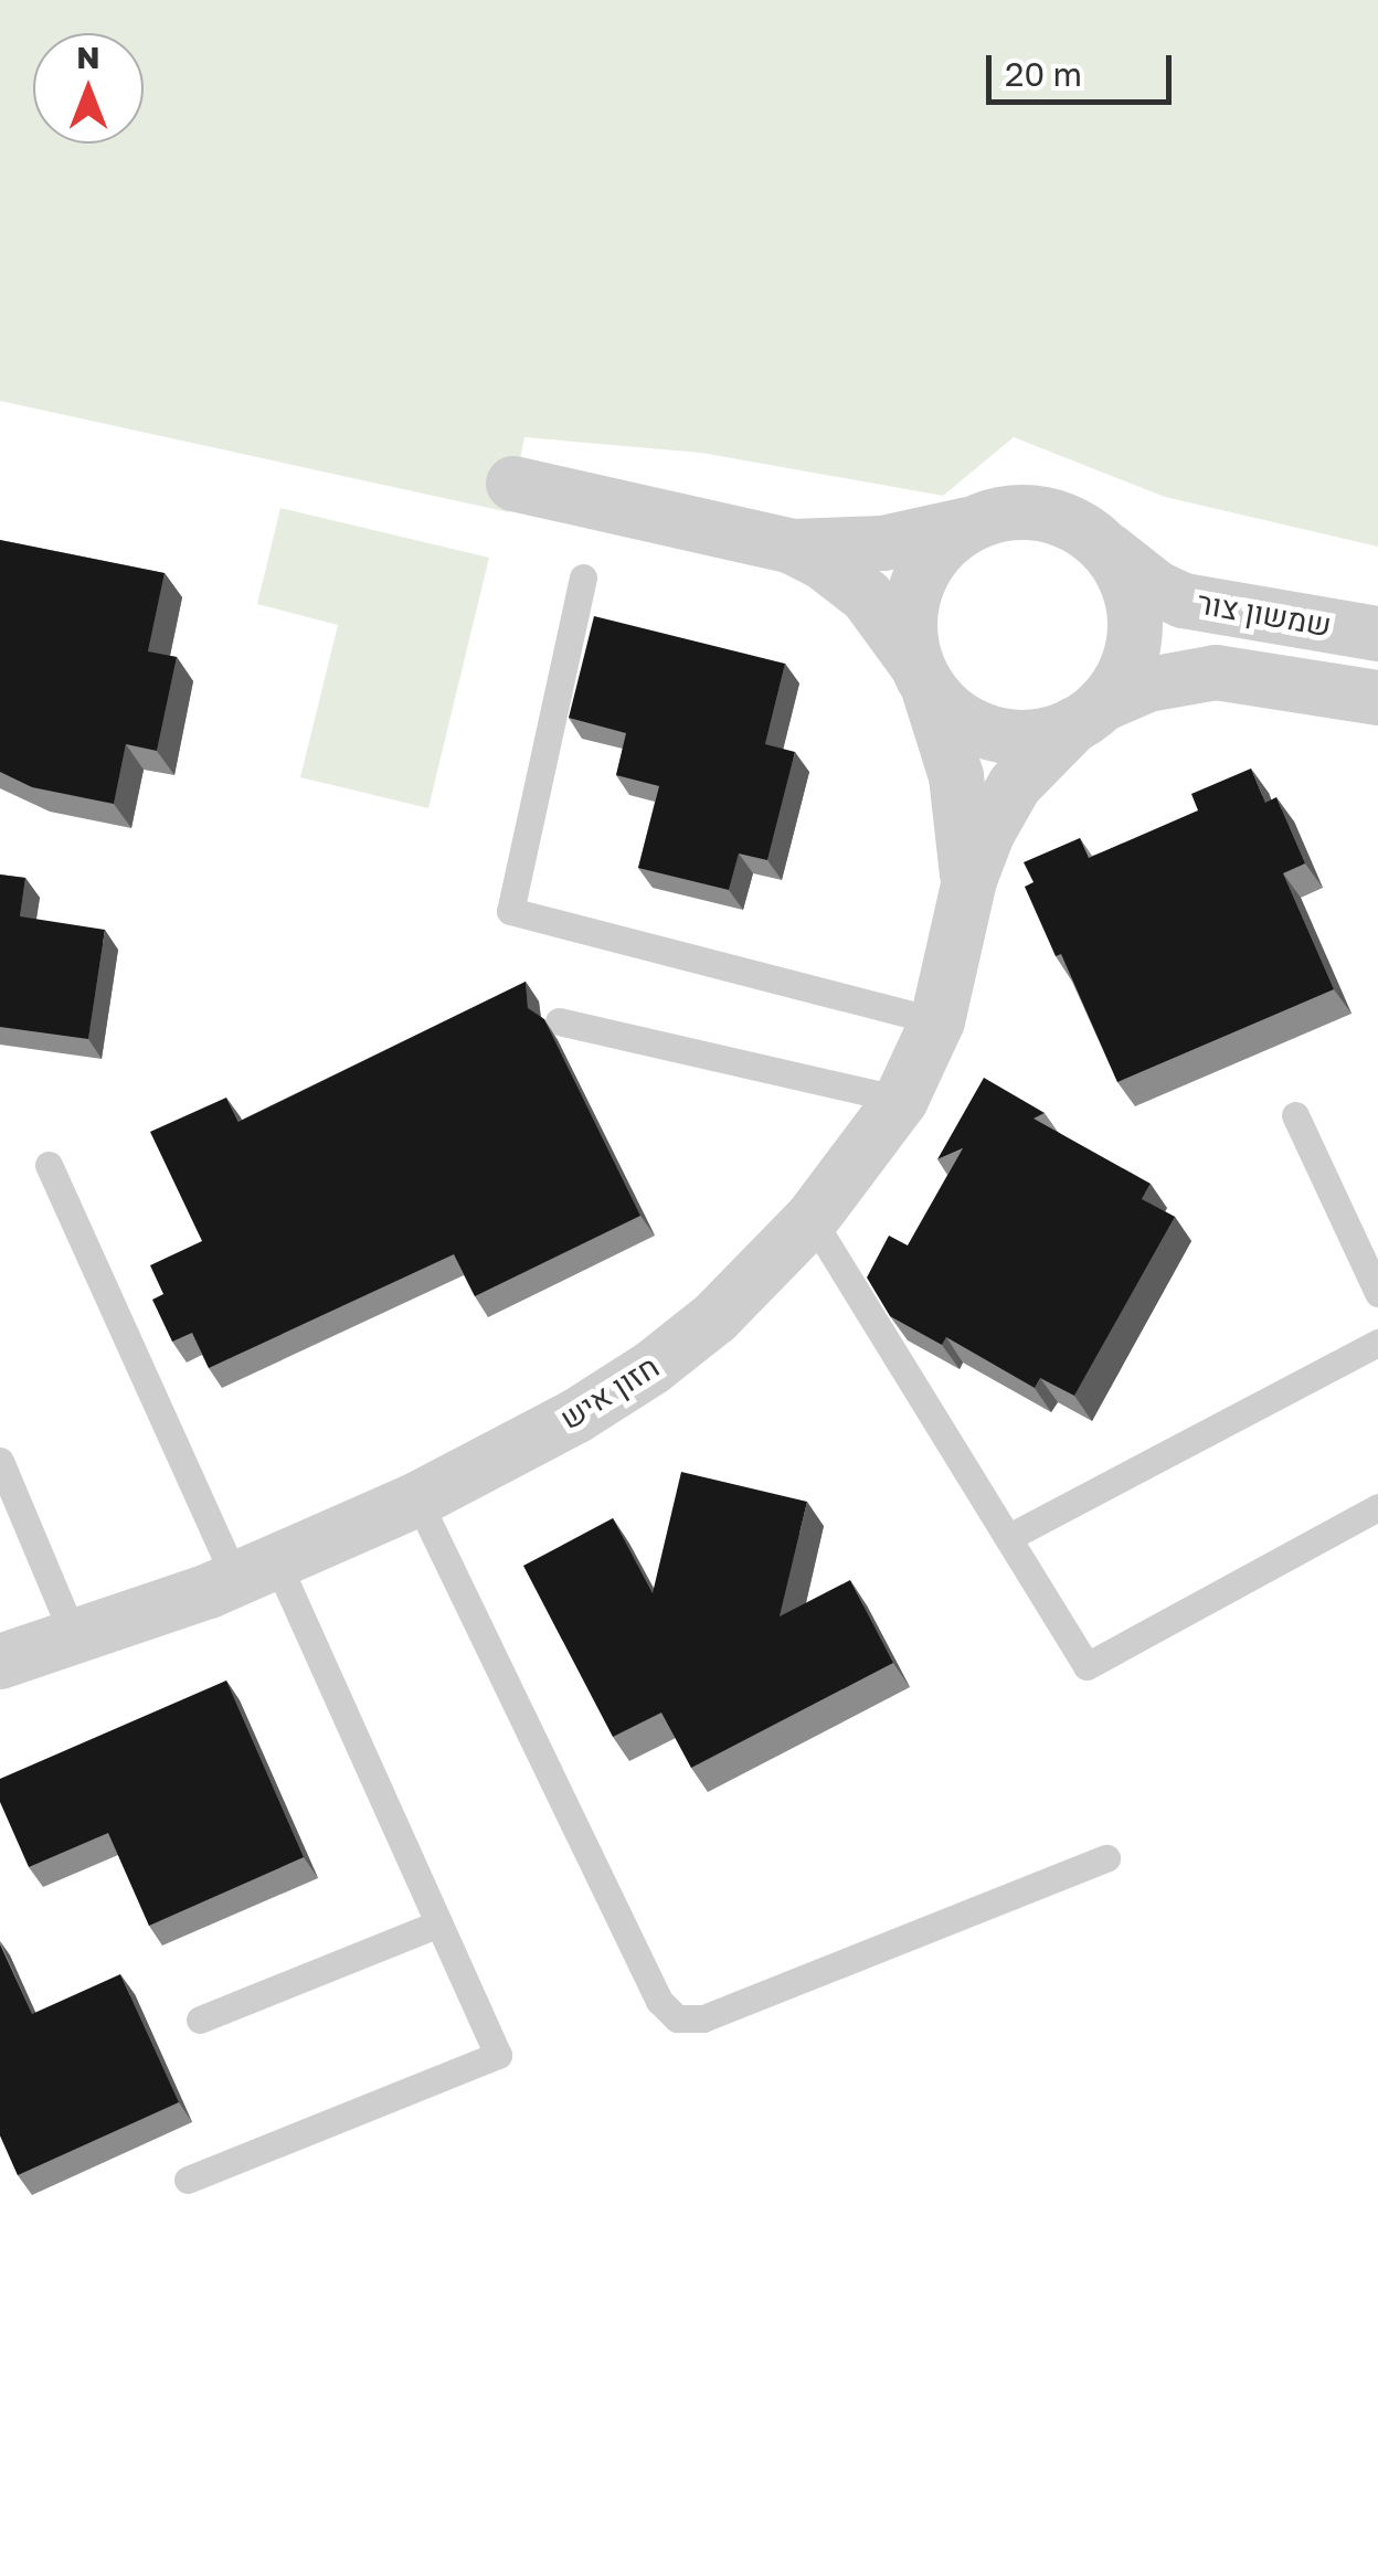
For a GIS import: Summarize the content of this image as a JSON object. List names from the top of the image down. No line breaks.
{"streets":{"street":["שמשון צור","חזון איש"]},"crossings":[["שמשון צור","חזון איש"]],"scale_bar":"20 m","north":"top"}
